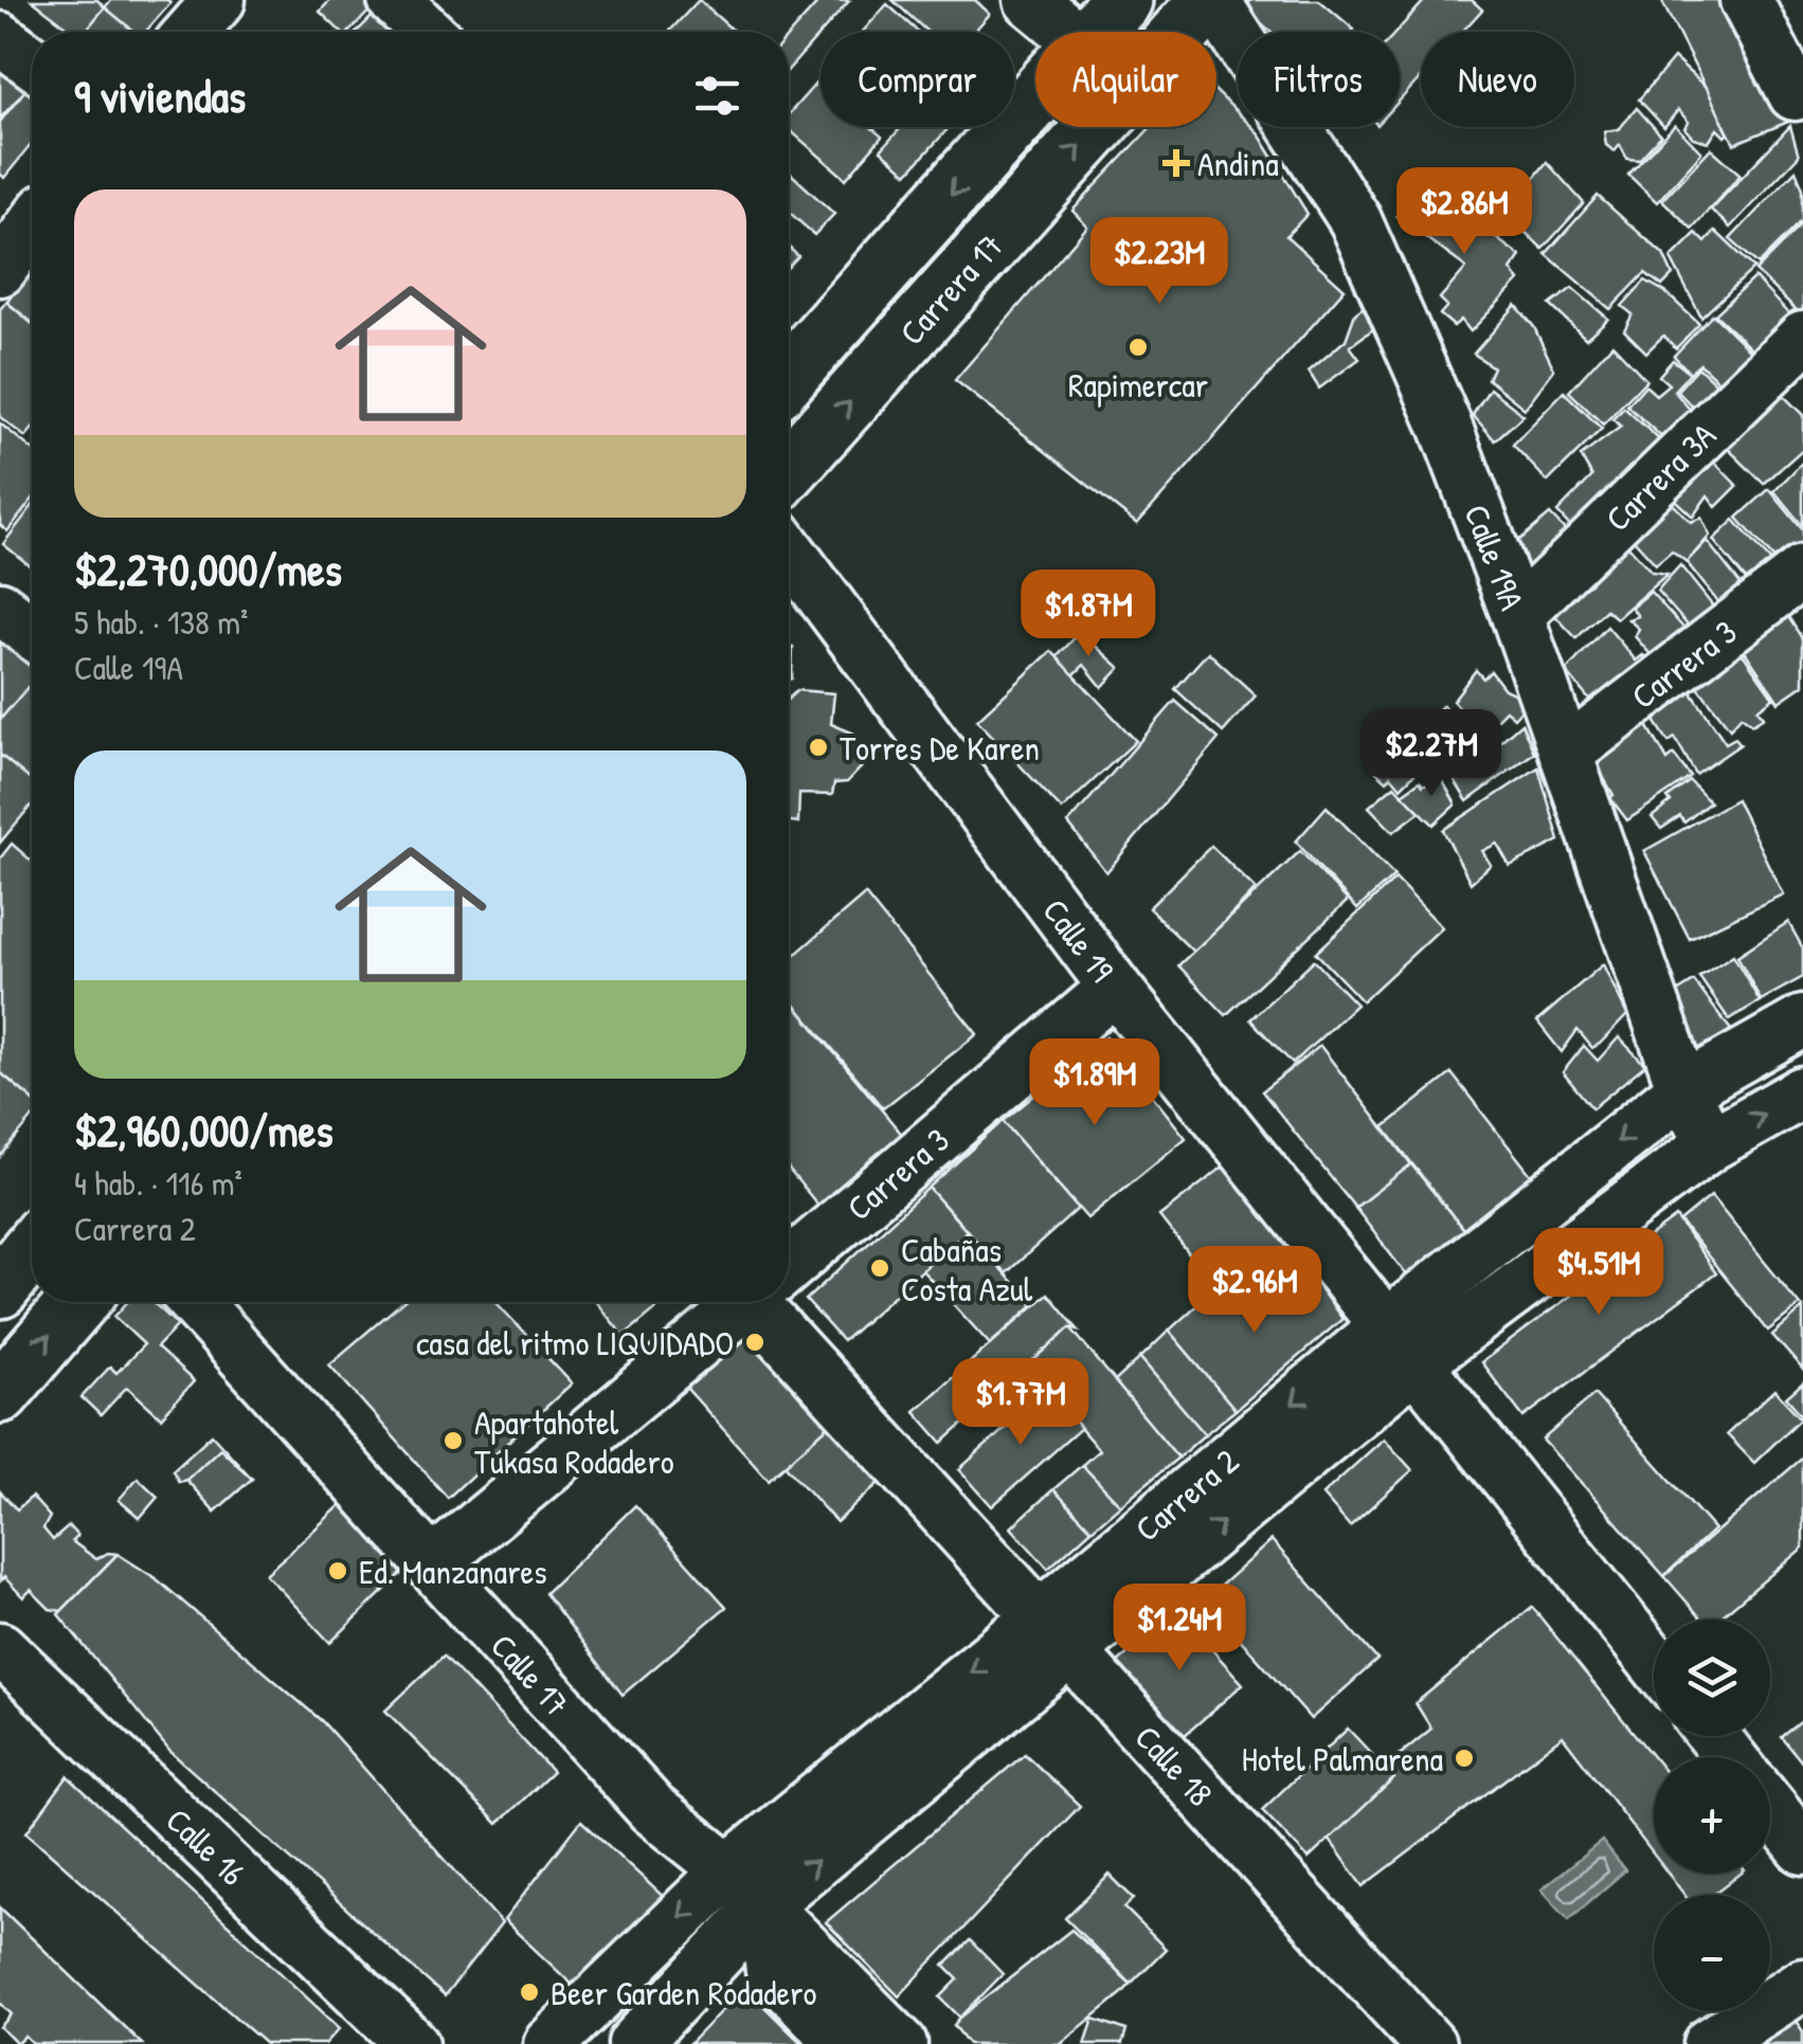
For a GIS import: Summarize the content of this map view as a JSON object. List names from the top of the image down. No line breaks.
{"streets":{"main road":["Carrera 17"],"street":["Carrera 3A","Calle 19A","Carrera 3","Calle 19","Carrera 2","Calle 17","Calle 18","Calle 16"]},"crossings":[["Carrera 17","Calle 19A"],["Carrera 3A","Calle 19A"],["Calle 19A","Carrera 3"],["Calle 19A","Carrera 2"],["Carrera 3","Calle 19"],["Carrera 3","Calle 17"],["Calle 19","Carrera 2"],["Carrera 2","Calle 17"],["Carrera 2","Calle 18"]],"places":{"health":["Andina"],"other":["Rapimercar","Torres De Karen","Cabañas Costa Azul","casa del ritmo LIQUIDADO","Apartahotel Tukasa Rodadero","Ed. Manzanares","Hotel Palmarena","Beer Garden Rodadero"]},"page":{"chip":["Comprar","Alquilar","Filtros","Nuevo"],"heading":"9 viviendas","list":[{"name":"$2,270,000/mes","note":"5 hab. · 138 m² · Calle 19A"},{"name":"$2,960,000/mes","note":"4 hab. · 116 m² · Carrera 2"}],"price":["$2.86M","$2.23M","$1.87M","$2.27M","$1.89M","$4.51M","$2.96M","$1.77M","$1.24M"],"map_buttons":["+","−"]}}
